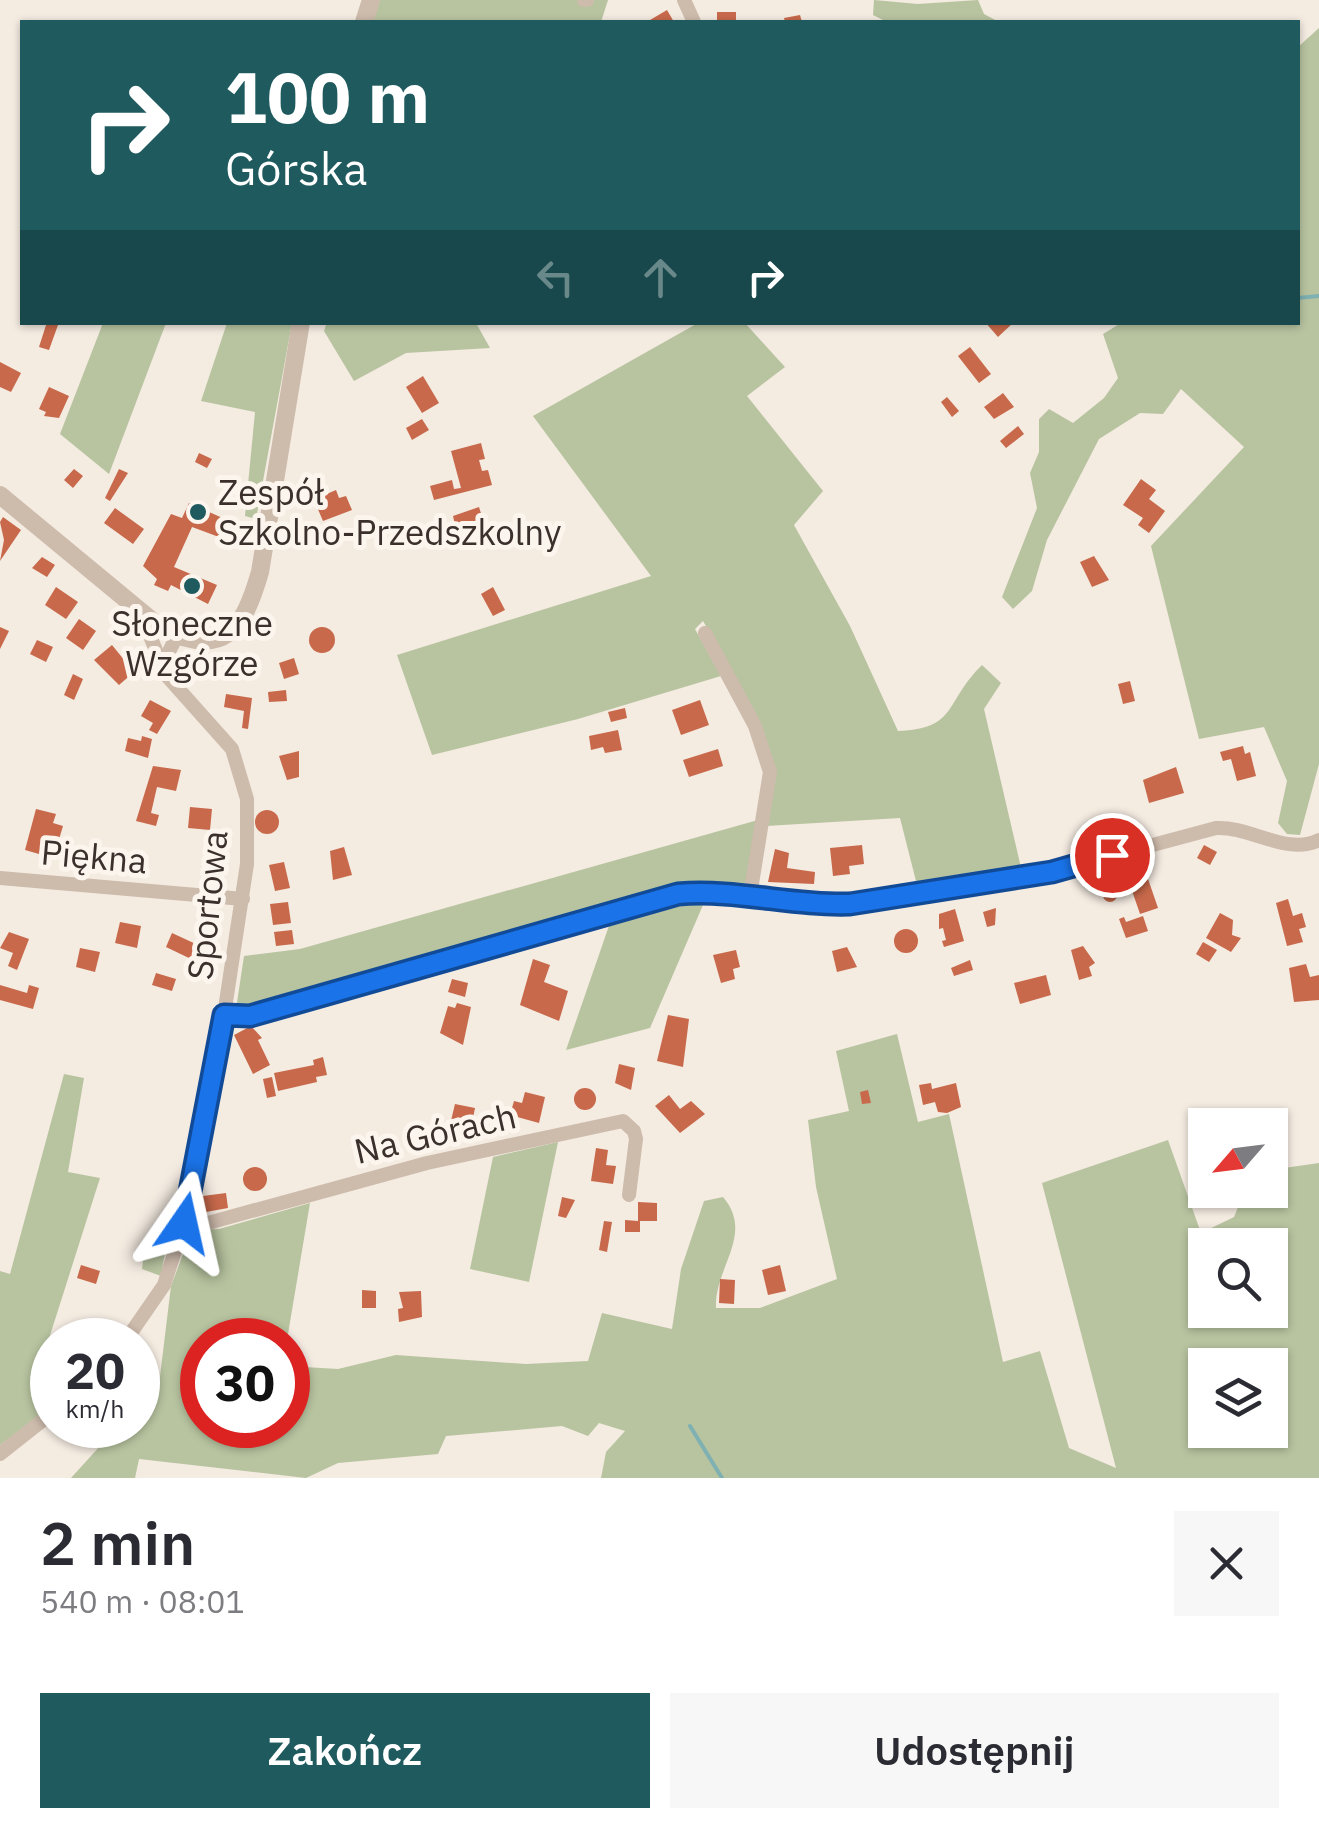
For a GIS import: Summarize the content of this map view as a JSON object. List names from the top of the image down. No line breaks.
{"streets":{"street":["Piękna","Sportowa","Na Górach"]},"crossings":[["Piękna","Sportowa"],["Sportowa","Na Górach"]],"places":["Zespół Szkolno-Przedszkolny","Słoneczne Wzgórze"],"north":"bottom left","page":{"turn":["100 m","Górska"],"speed":"20 km/h","limit":"30","heading":["2 min","540 m · 08:01"],"buttons":["Zakończ","Udostępnij"]}}
